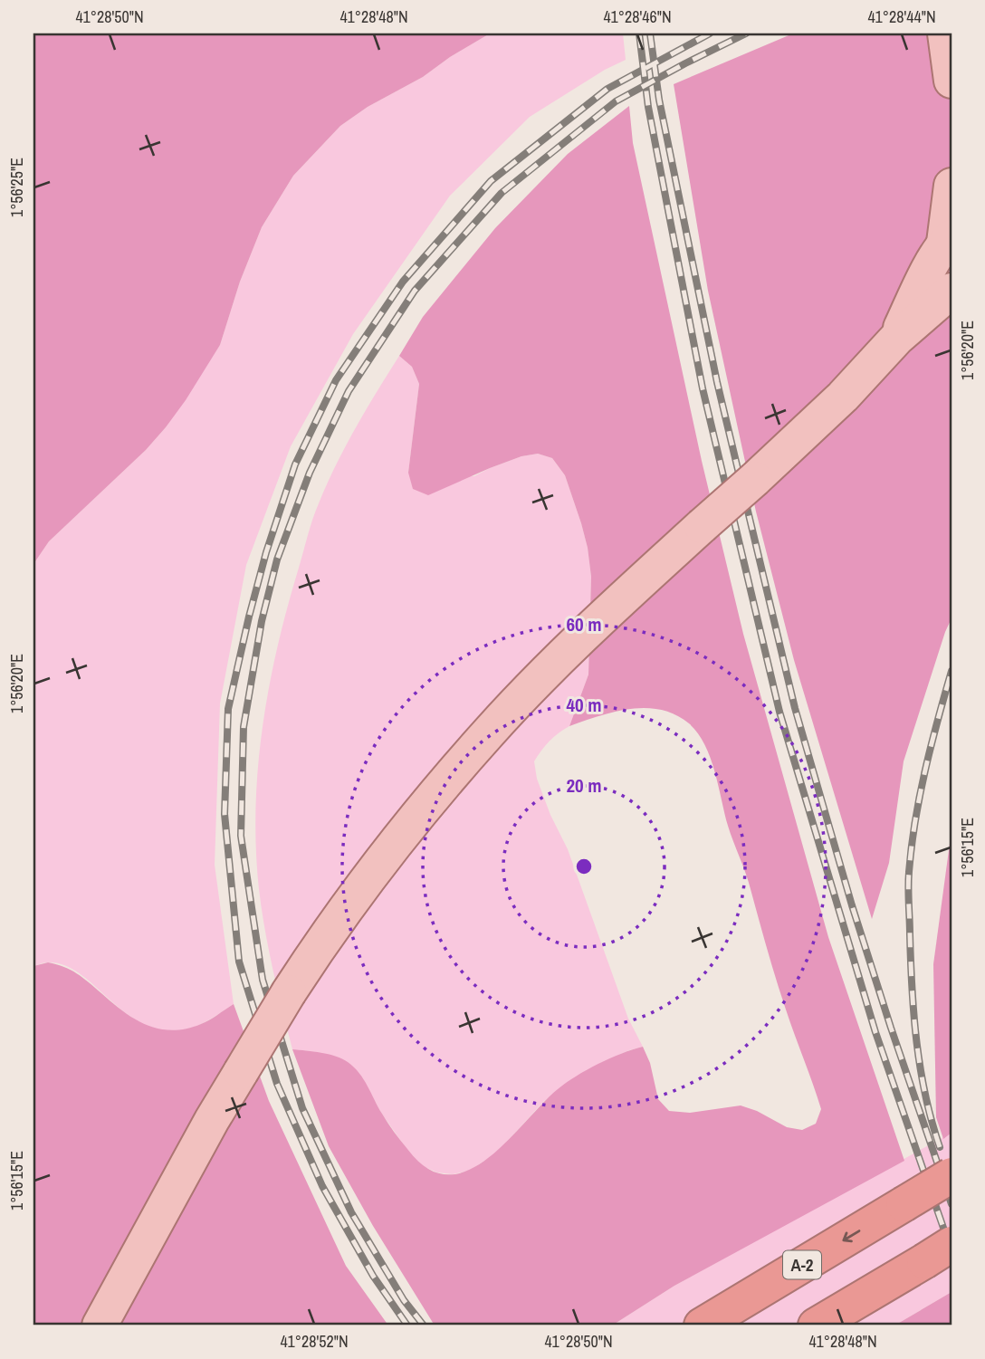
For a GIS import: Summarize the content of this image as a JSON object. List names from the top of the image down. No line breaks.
{"streets":{"highway":["A-2"]},"coordinates":["41°28'50\"N","41°28'48\"N","41°28'46\"N","41°28'44\"N","1°56'25\"E","1°56'20\"E","1°56'15\"E","41°28'52\"N"],"rings":["60 m","40 m","20 m"]}
